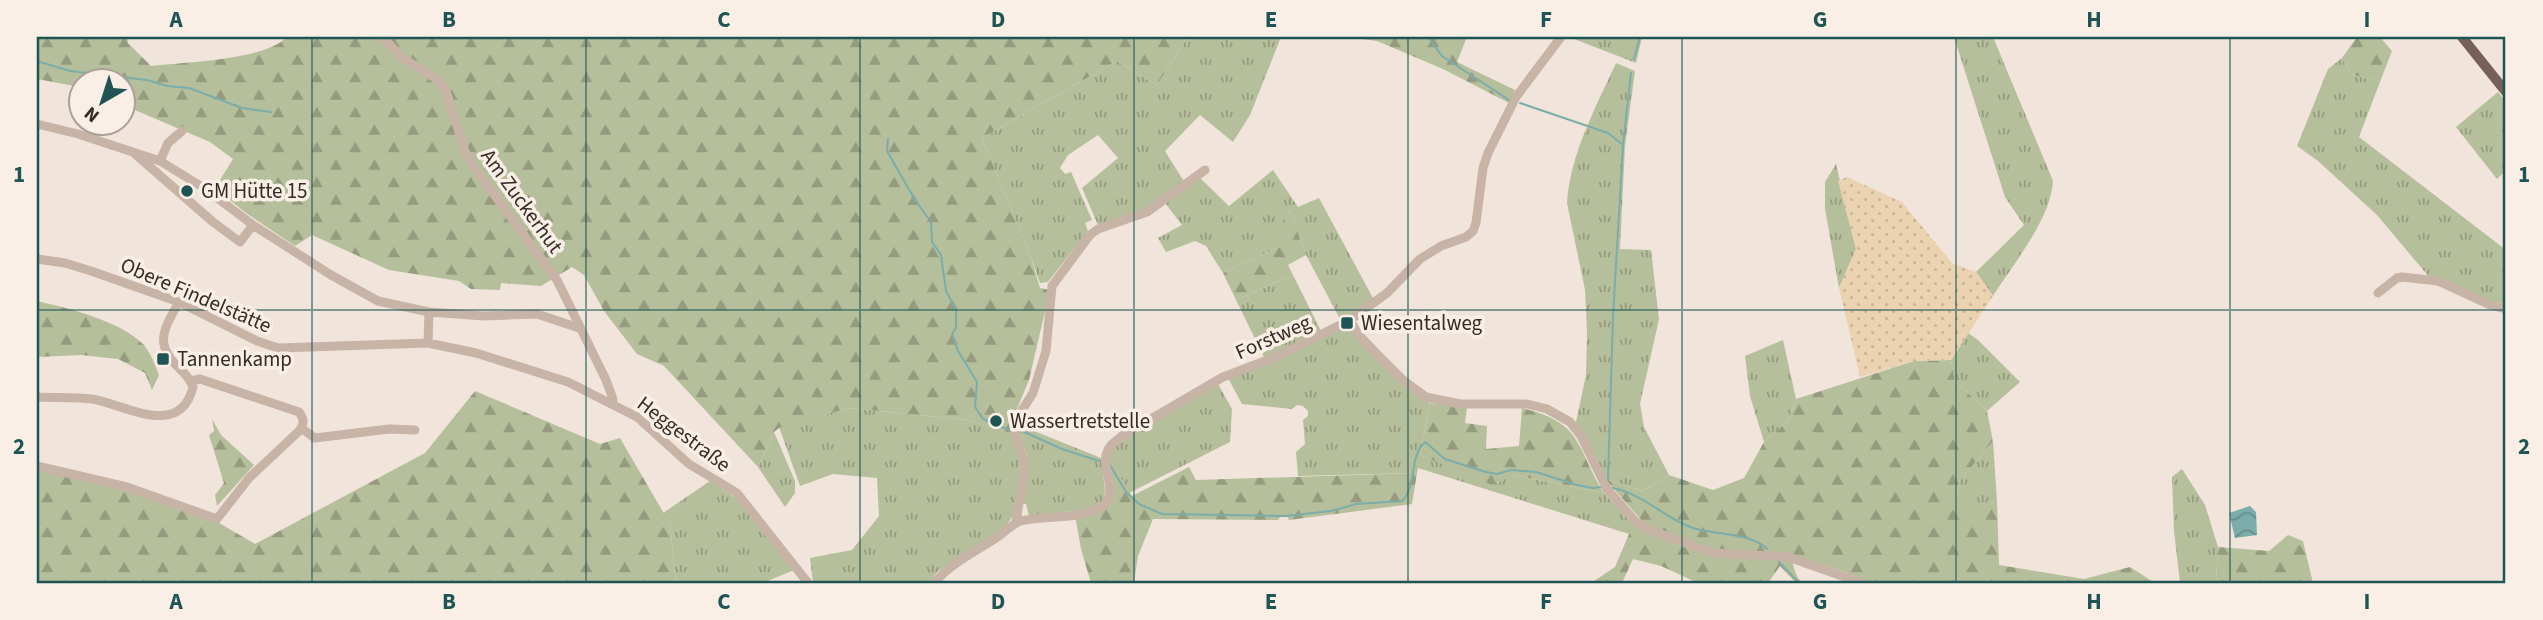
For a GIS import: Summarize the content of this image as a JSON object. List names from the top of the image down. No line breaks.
{"streets":{"street":["Am Zuckerhut","Obere Findelstätte","Forstweg","Heggestraße"]},"crossings":[["Am Zuckerhut","Heggestraße"],["Obere Findelstätte","Heggestraße"]],"places":{"other":["GM Hütte 15","Wassertretstelle"],"transit":["Wiesentalweg","Tannenkamp"]},"north":"bottom left","grid":{"columns":["A","B","C","D","E","F","G","H","I"],"rows":["1","2"]}}
